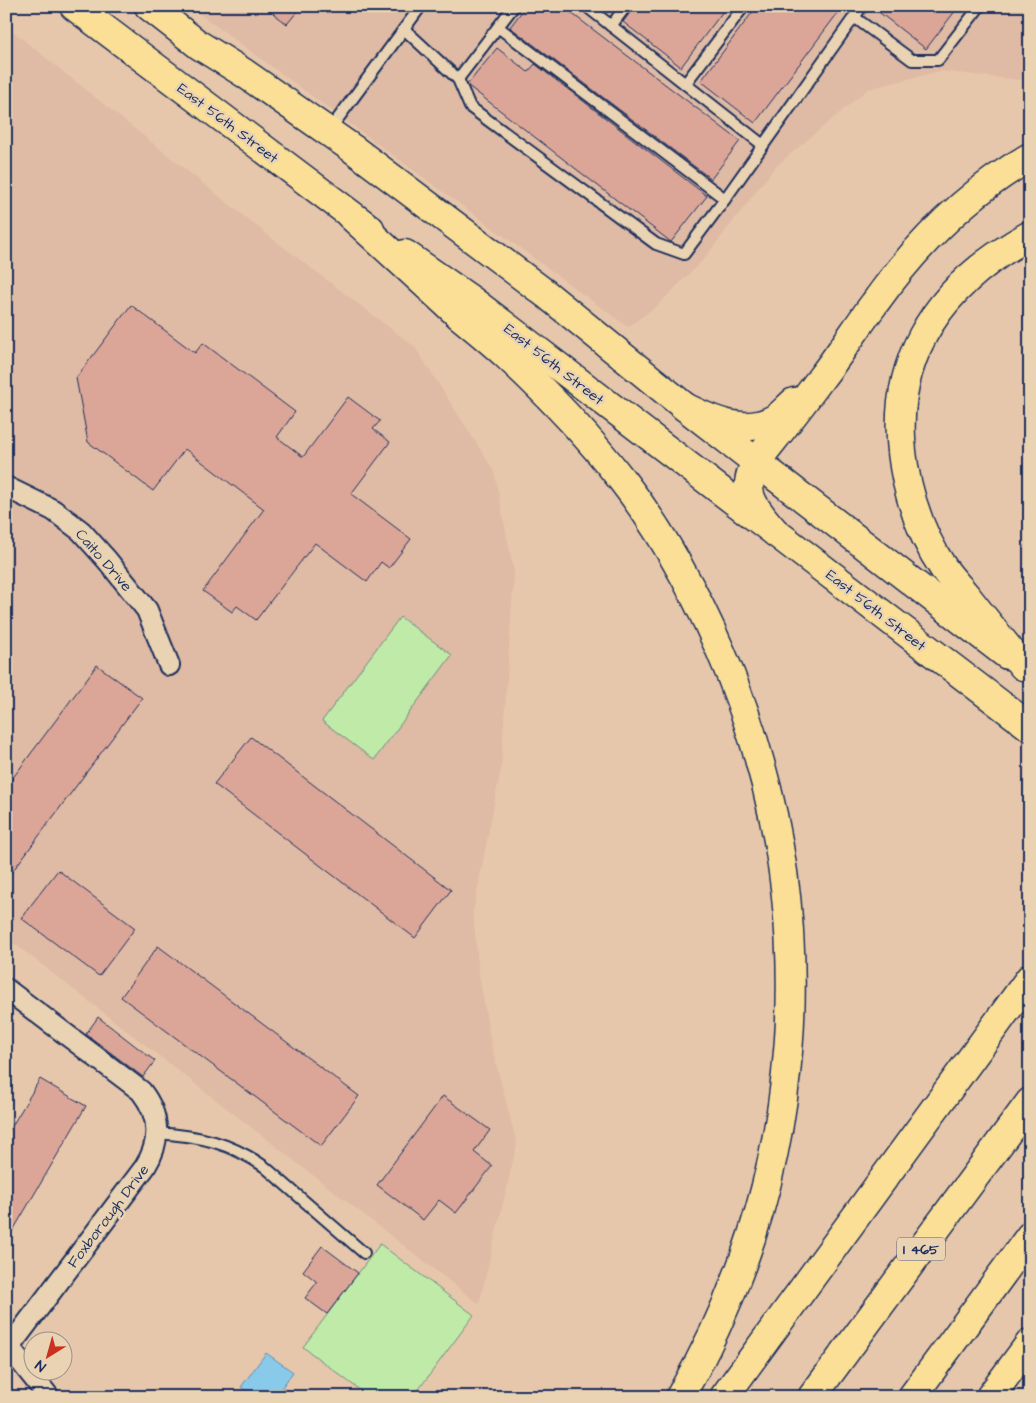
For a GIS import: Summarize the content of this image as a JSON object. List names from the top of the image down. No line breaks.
{"streets":{"main road":["East 56th Street","I 465"],"street":["Caito Drive","Foxborough Drive"]},"north":"bottom left"}
